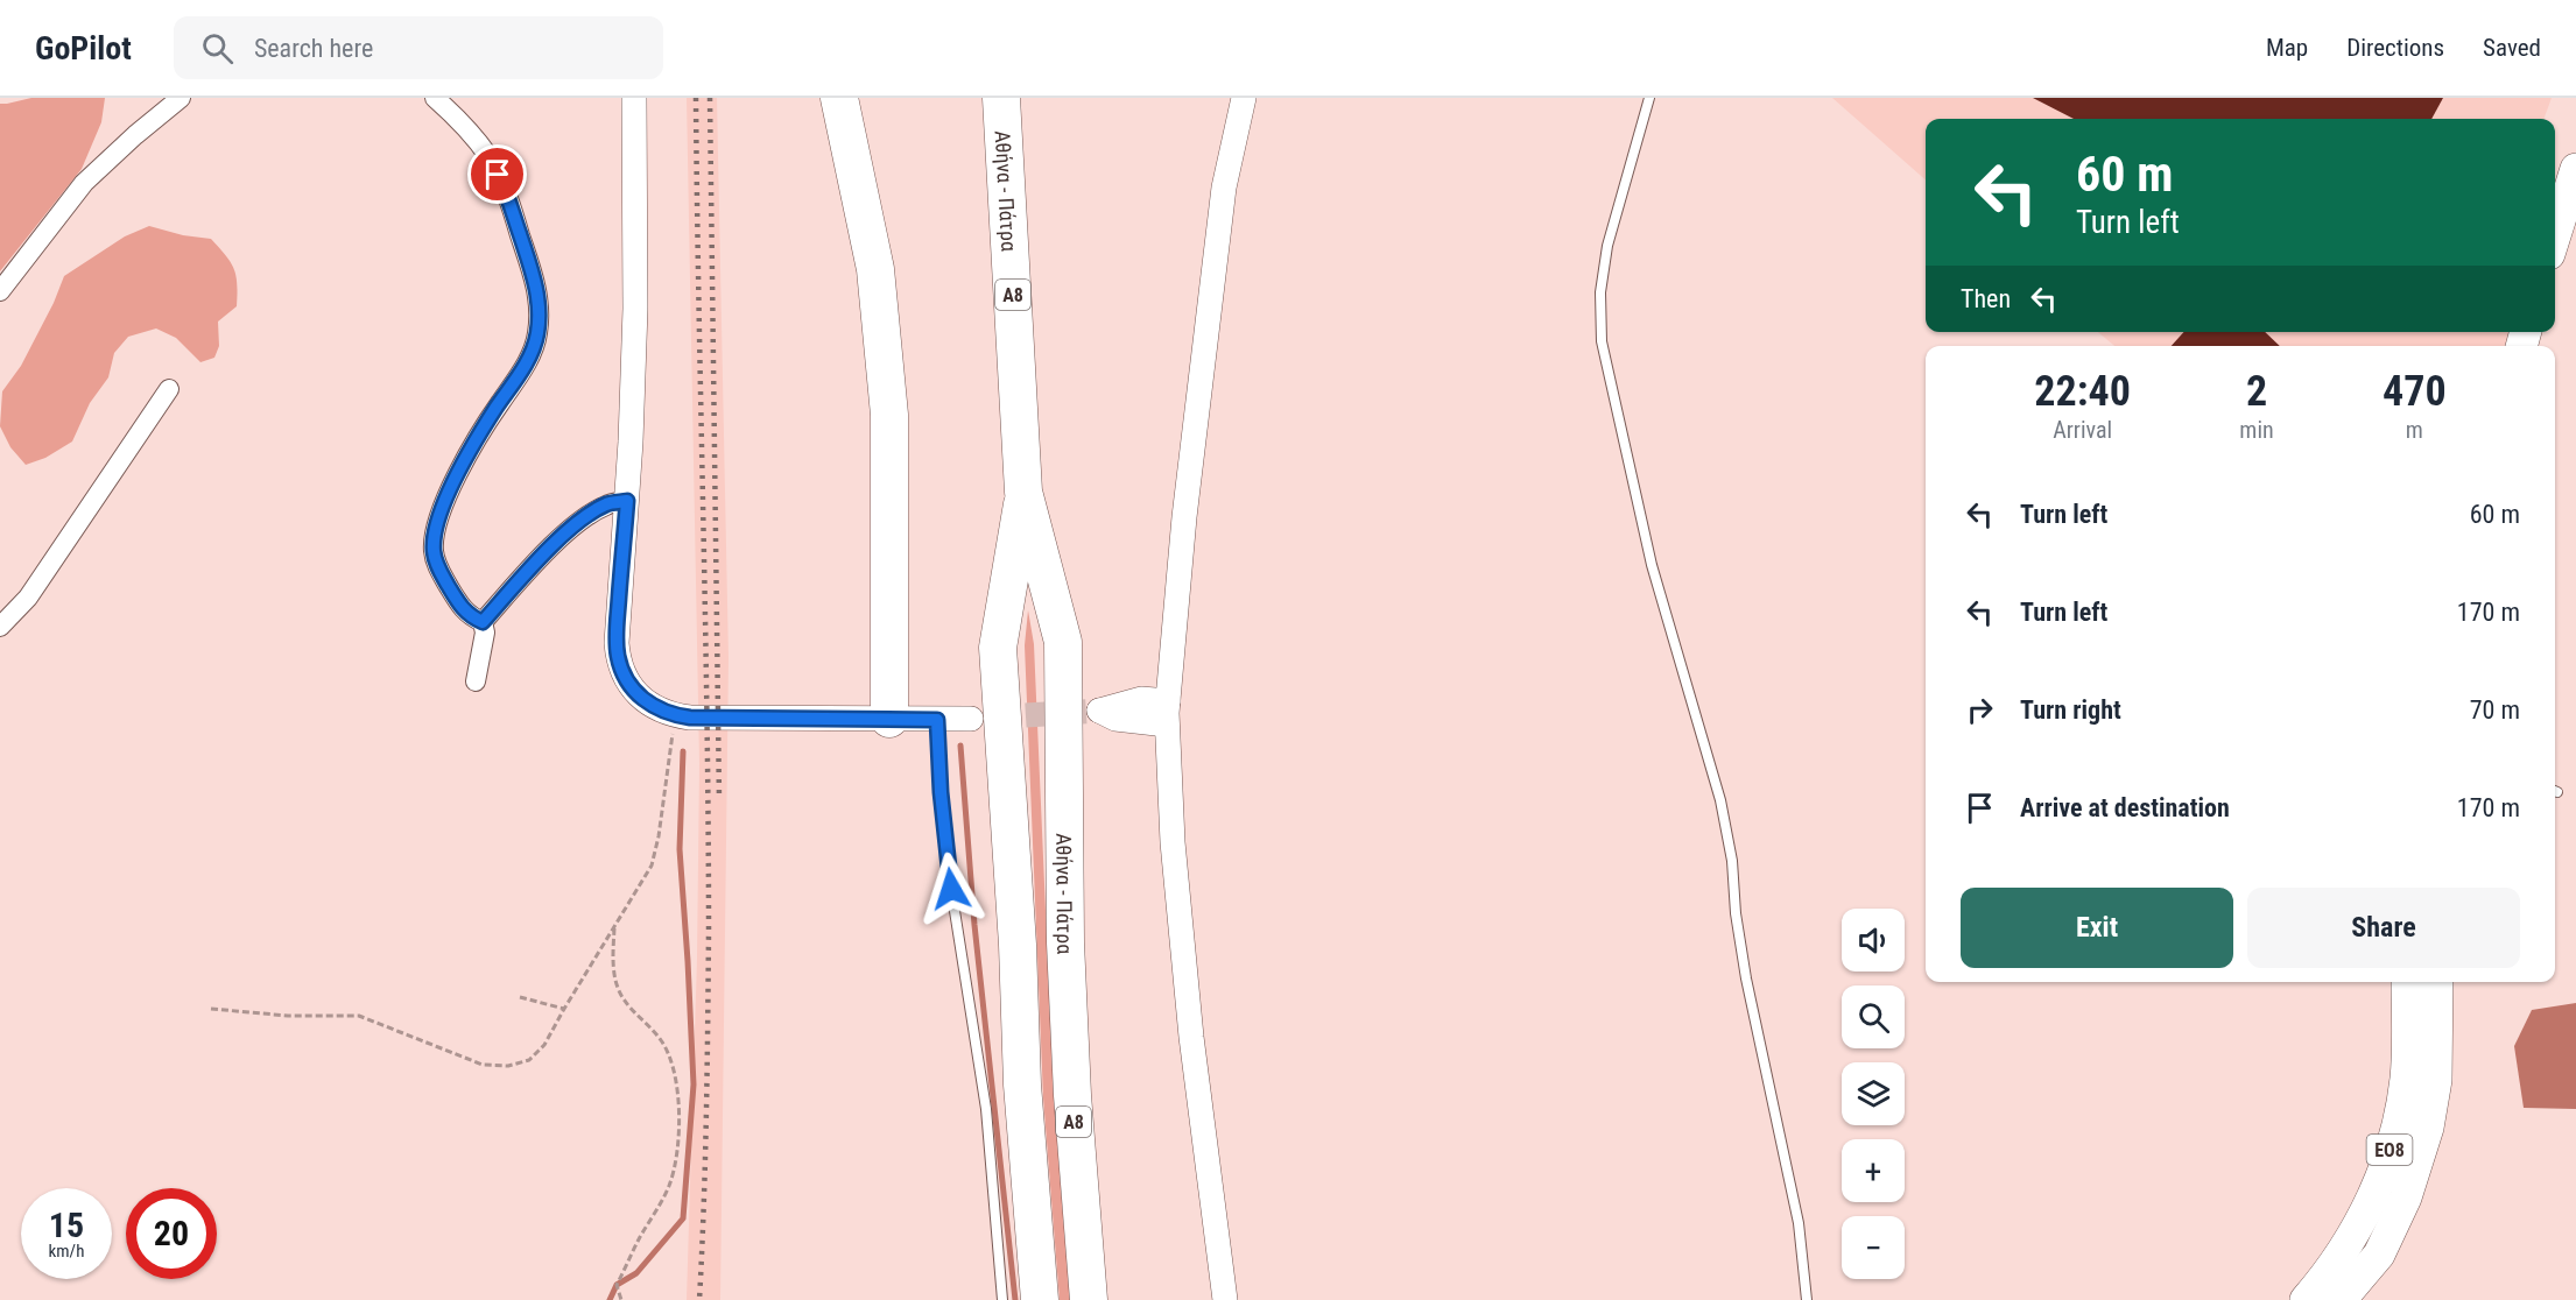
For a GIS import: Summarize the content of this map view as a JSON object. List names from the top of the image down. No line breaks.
{"streets":{"highway":["Αθήνα - Πάτρα","Α8"],"main road":["ΕΟ8"]},"page":{"header":"GoPilot","search":"Search here","nav":["Map","Directions","Saved"],"turn":["60 m","Turn left"],"then":"Then","eta":["22:40","Arrival","2","min","470","m"],"list":[{"name":"Turn left","value":"60 m"},{"name":"Turn left","value":"170 m"},{"name":"Turn right","value":"70 m"},{"name":"Arrive at destination","value":"170 m"}],"buttons":["Exit","Share"],"map_buttons":["+","−"],"speed":"15 km/h","limit":"20"}}
